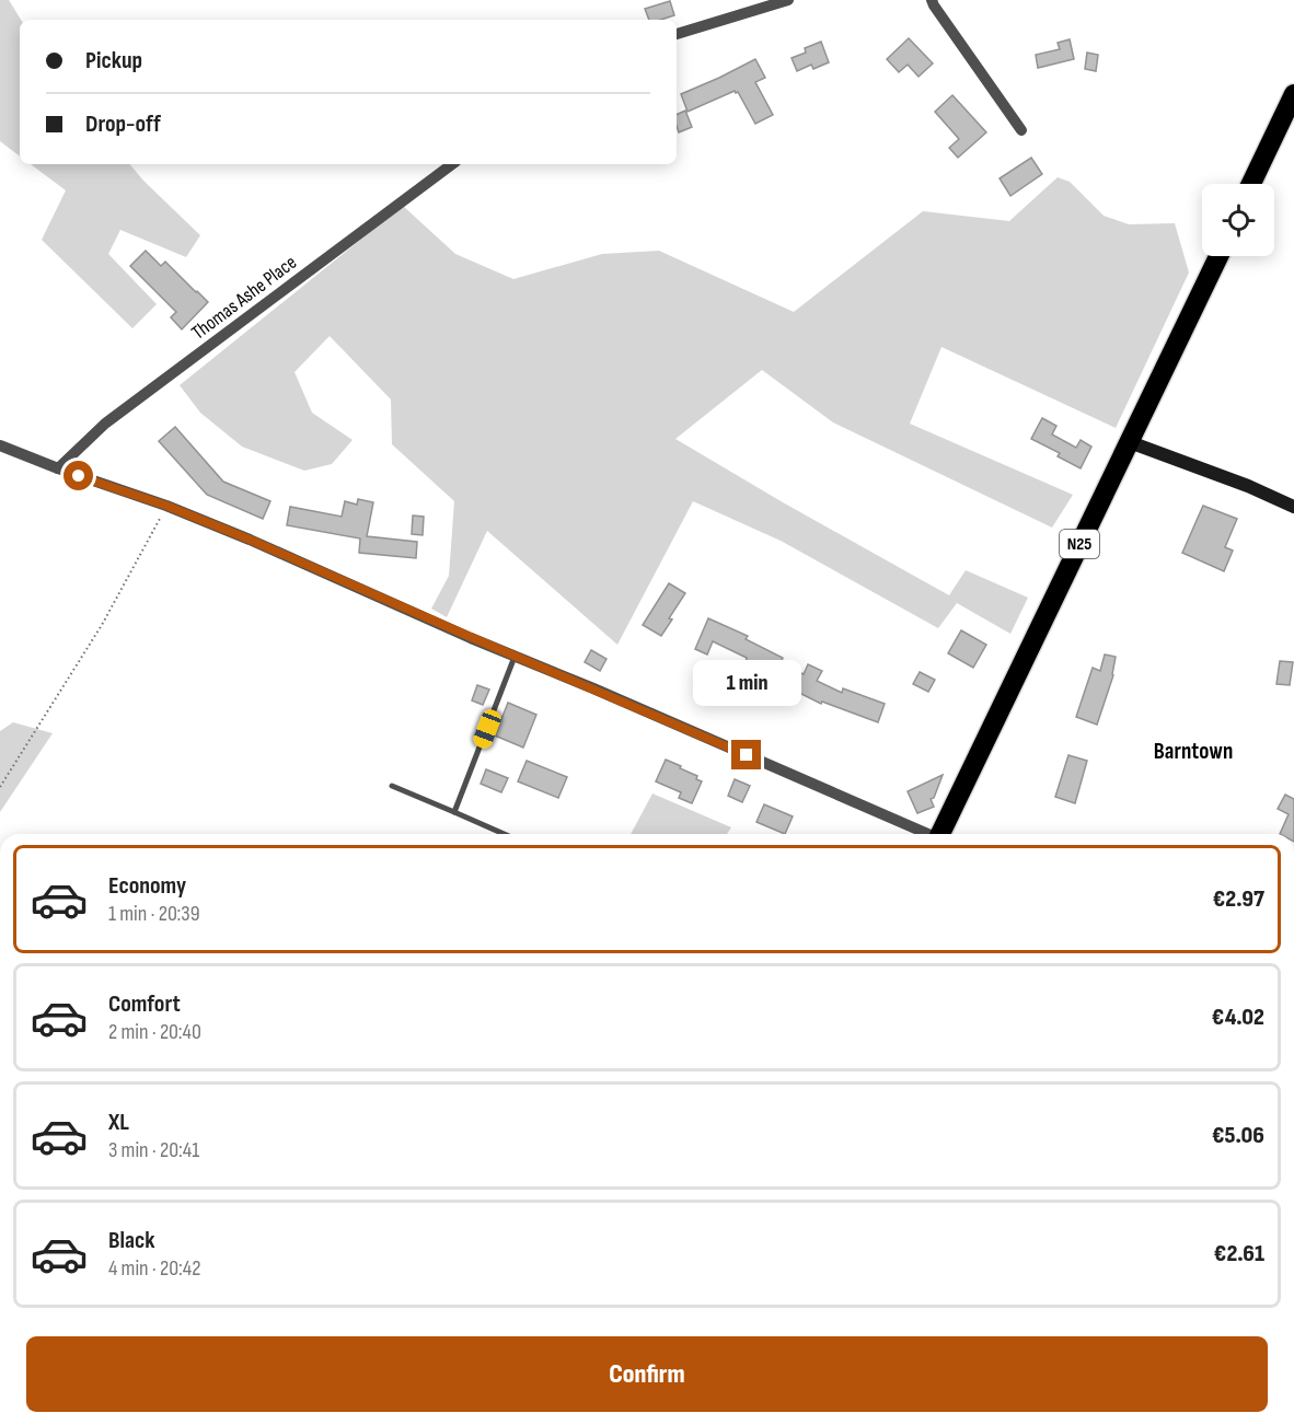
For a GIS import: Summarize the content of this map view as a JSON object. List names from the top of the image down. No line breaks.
{"streets":{"highway":["N25"],"street":["Thomas Ashe Place"]},"districts":["Barntown"],"page":{"banner":["Pickup","Drop-off"],"bubble":"1 min","list":[{"name":"Economy","note":"1 min · 20:39","value":"€2.97"},{"name":"Comfort","note":"2 min · 20:40","value":"€4.02"},{"name":"XL","note":"3 min · 20:41","value":"€5.06"},{"name":"Black","note":"4 min · 20:42","value":"€2.61"}],"buttons":"Confirm"}}
